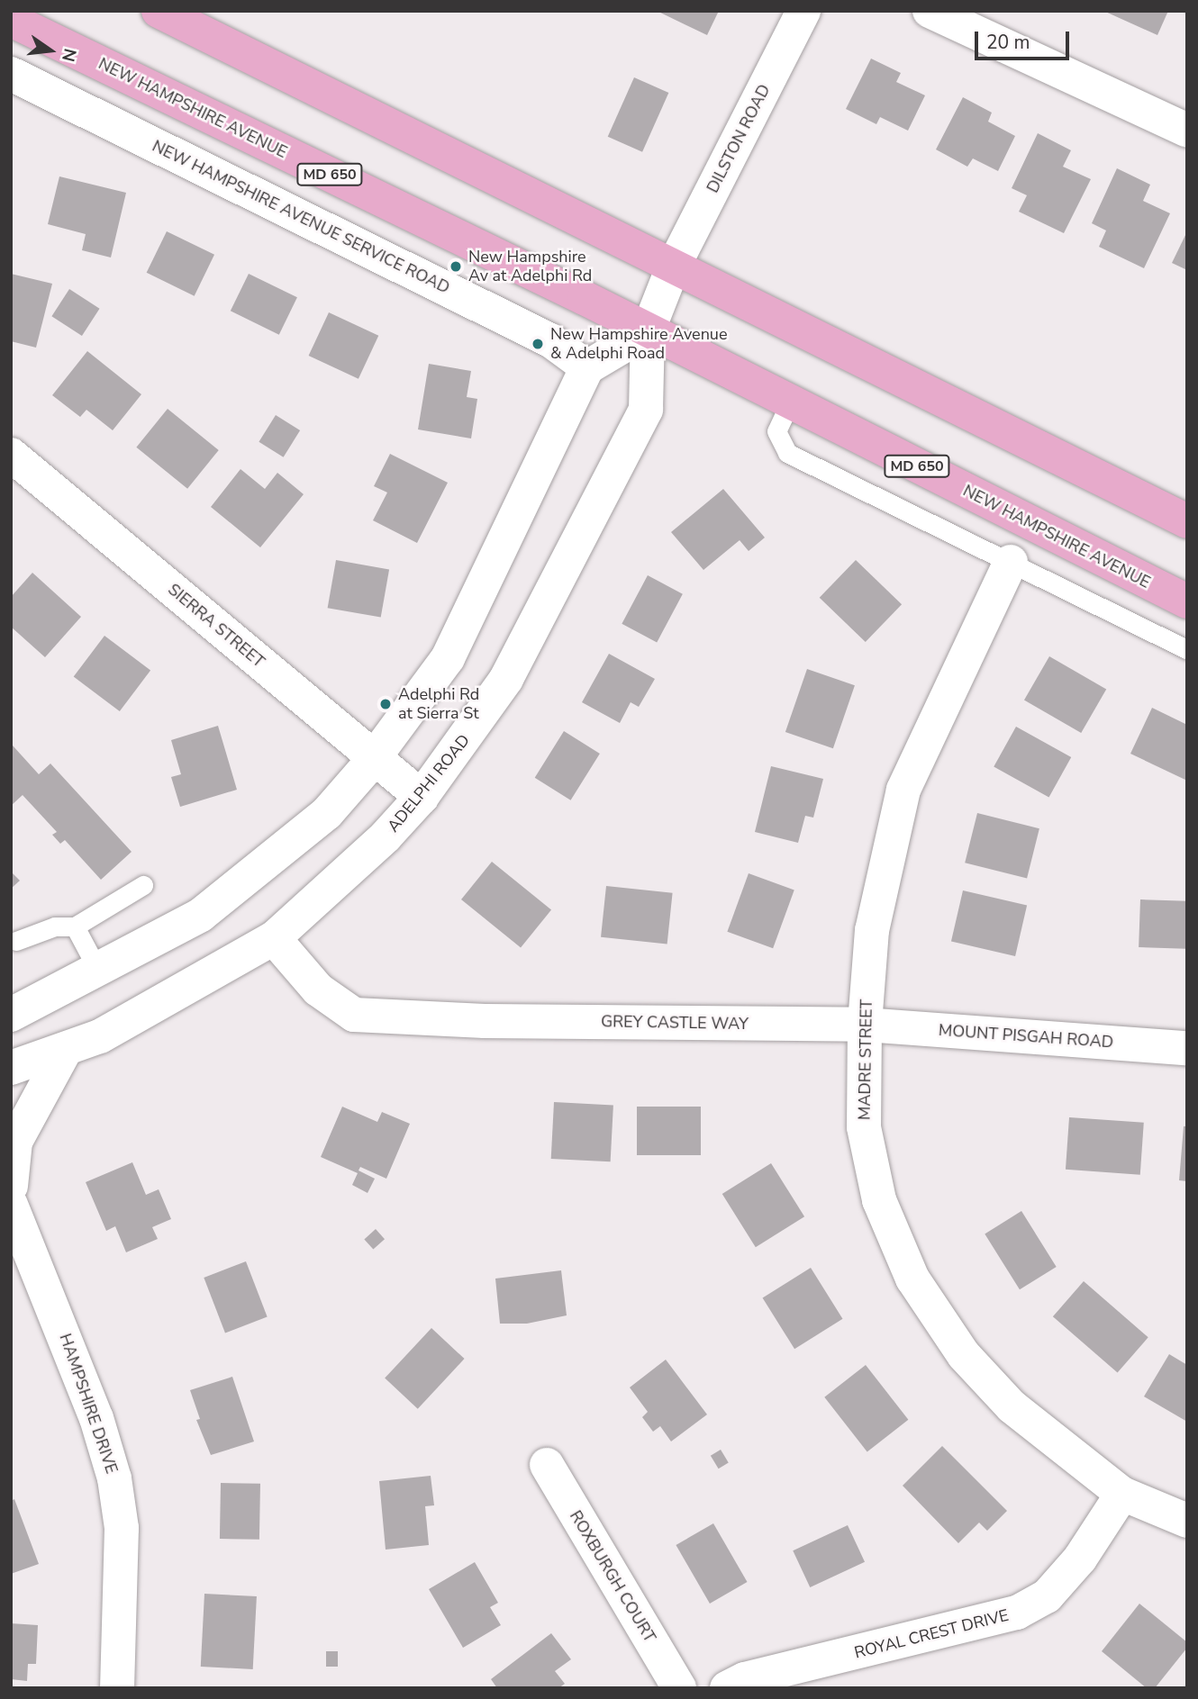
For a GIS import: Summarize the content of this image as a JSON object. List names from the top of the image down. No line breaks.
{"streets":{"main road":["NEW HAMPSHIRE AVENUE","MD 650"],"street":["DILSTON ROAD","NEW HAMPSHIRE AVENUE SERVICE ROAD","SIERRA STREET","ADELPHI ROAD","GREY CASTLE WAY","MOUNT PISGAH ROAD","MADRE STREET","HAMPSHIRE DRIVE","ROXBURGH COURT","ROYAL CREST DRIVE"]},"crossings":[["NEW HAMPSHIRE AVENUE","ADELPHI ROAD"],["DILSTON ROAD","ADELPHI ROAD"],["SIERRA STREET","ADELPHI ROAD"],["ADELPHI ROAD","GREY CASTLE WAY"],["GREY CASTLE WAY","MOUNT PISGAH ROAD"],["GREY CASTLE WAY","MADRE STREET"],["MOUNT PISGAH ROAD","MADRE STREET"],["MADRE STREET","ROYAL CREST DRIVE"]],"places":["New Hampshire Av at Adelphi Rd","New Hampshire Avenue & Adelphi Road","Adelphi Rd at Sierra St"],"scale_bar":"20 m","north":"right"}
